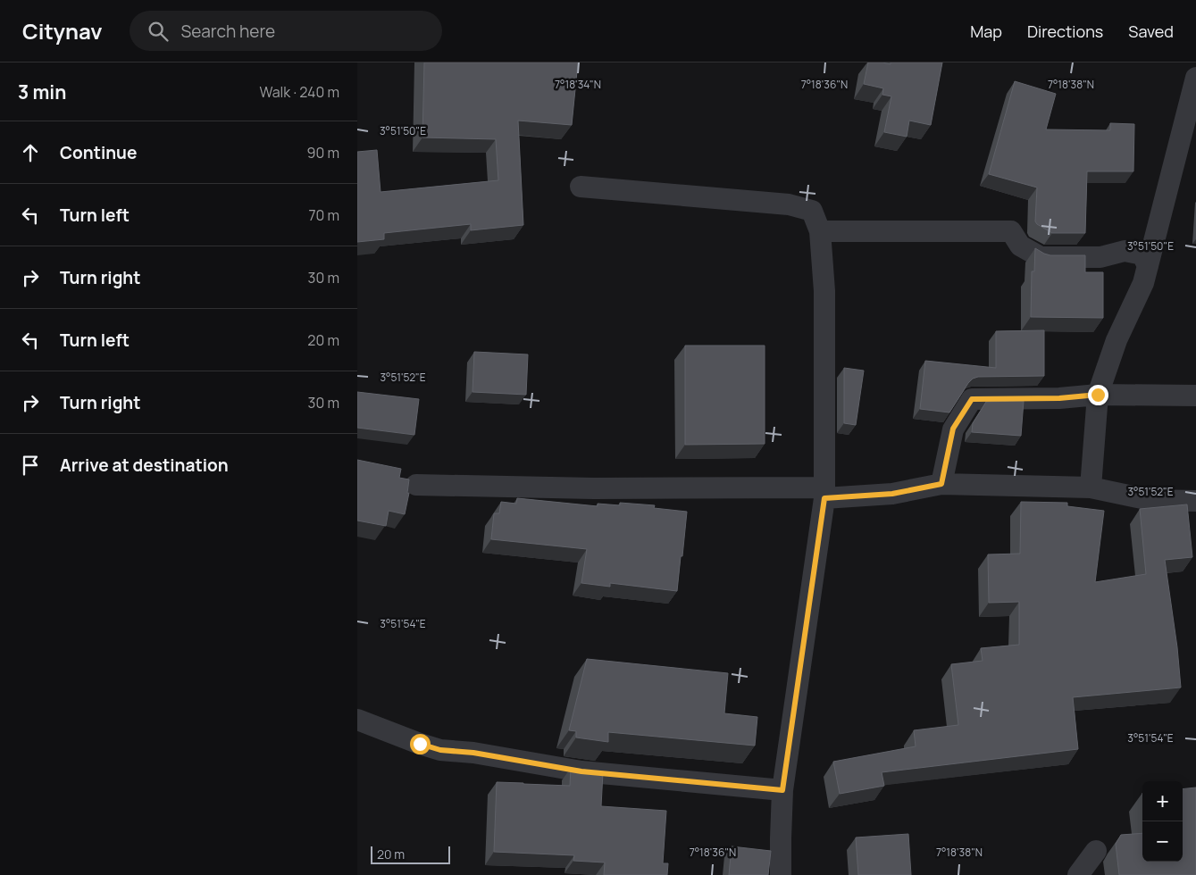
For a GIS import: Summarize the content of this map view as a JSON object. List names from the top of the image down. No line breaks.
{"scale_bar":"20 m","page":{"header":"Citynav","search":"Search here","nav":["Map","Directions","Saved"],"heading":["3 min","Walk · 240 m"],"list":[["Continue","90 m"],["Turn left","70 m"],["Turn right","30 m"],["Turn left","20 m"],["Turn right","30 m"],"Arrive at destination"],"map_buttons":["+","−"],"scale":"20 m"},"coordinates":["7°18'34\"N","7°18'36\"N","7°18'38\"N","3°51'50\"E","3°51'52\"E","3°51'54\"E"]}
